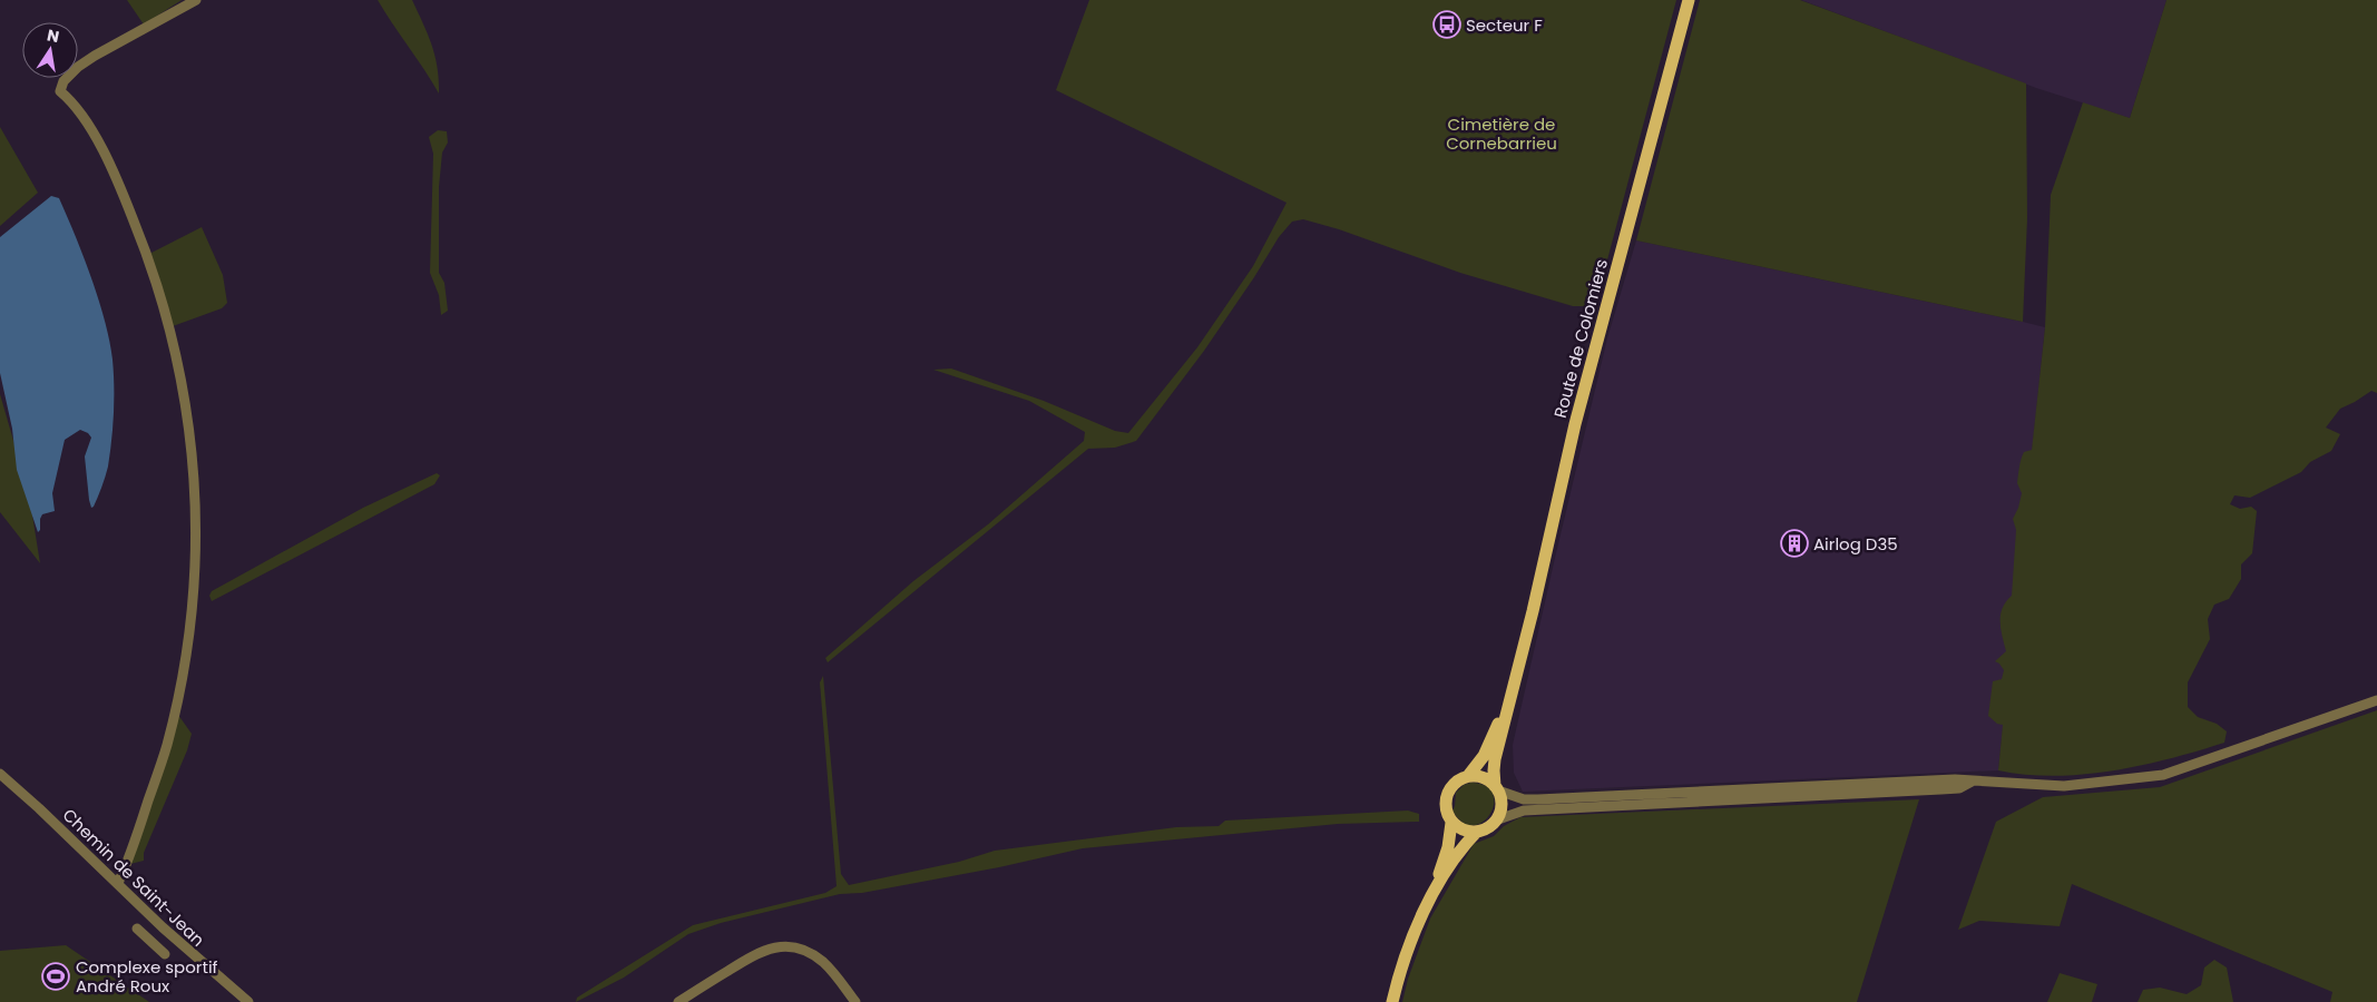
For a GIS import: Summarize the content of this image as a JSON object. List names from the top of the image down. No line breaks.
{"streets":{"main road":["Route de Colomiers"],"street":["Chemin de Saint-Jean"]},"parks":["Cimetière de Cornebarrieu"],"places":{"bus stop":["Secteur F"],"building":["Airlog D35"],"sports":["Complexe sportif André Roux"]},"north":"top"}
